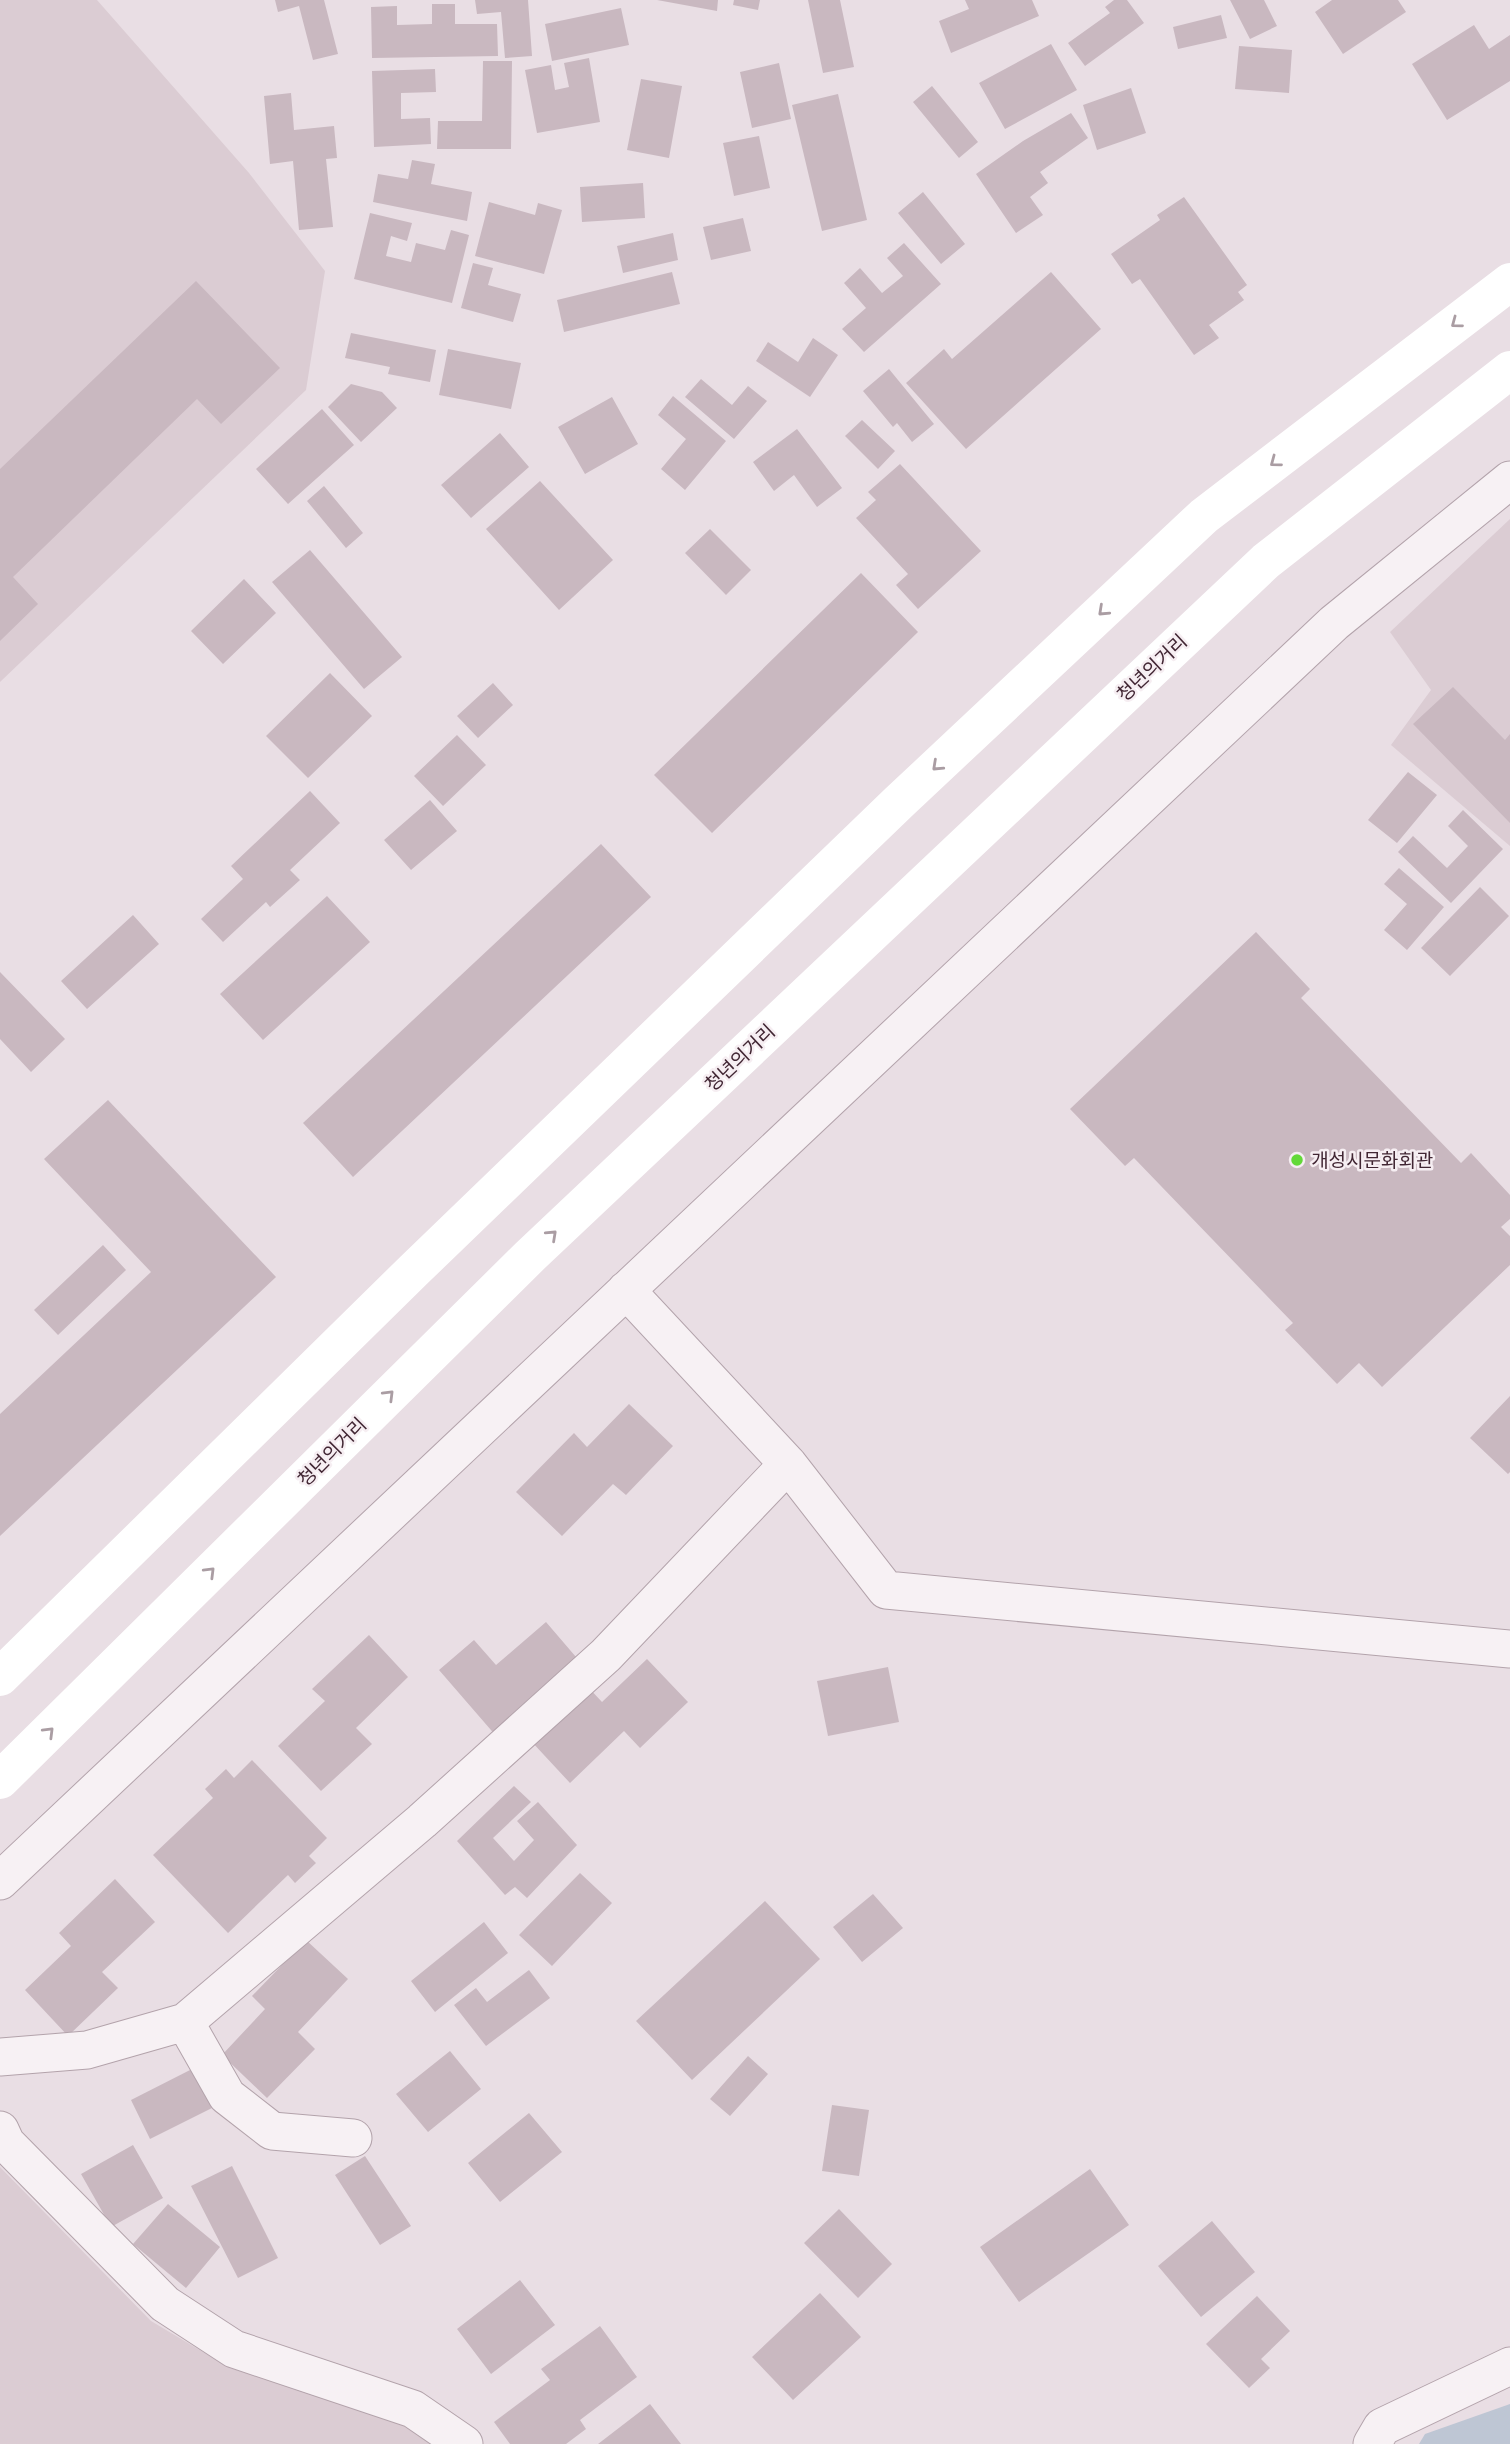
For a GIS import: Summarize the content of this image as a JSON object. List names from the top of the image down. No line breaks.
{"streets":{"main road":["청년의거리"]},"places":["개성시문화회관"]}
